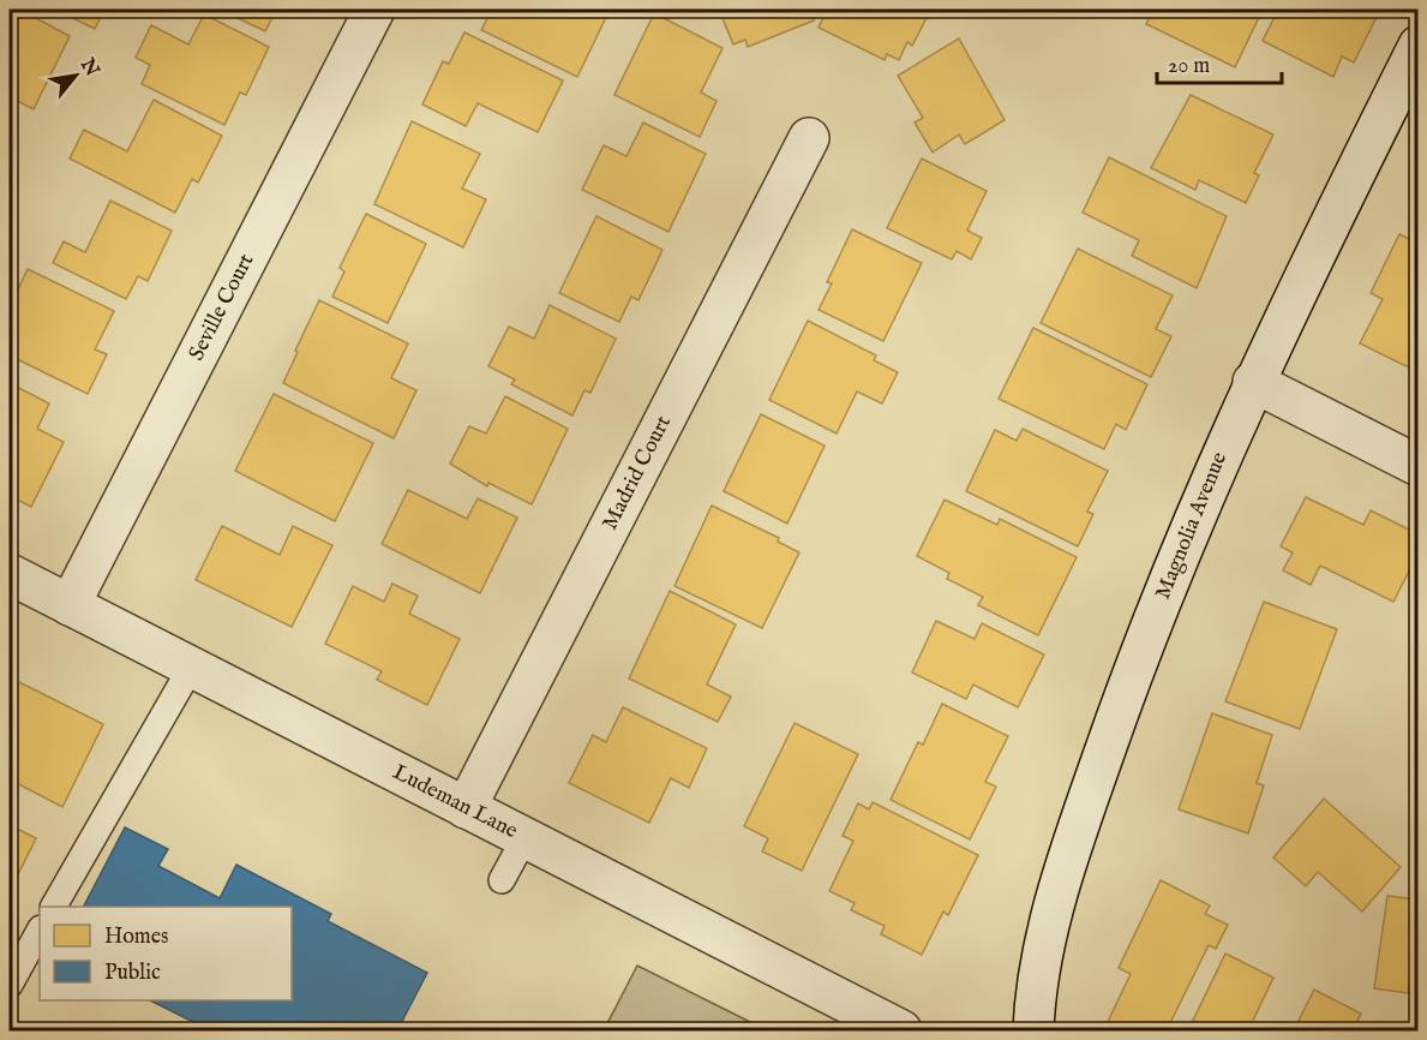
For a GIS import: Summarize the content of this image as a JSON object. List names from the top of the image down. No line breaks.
{"streets":{"street":["Seville Court","Madrid Court","Magnolia Avenue","Ludeman Lane"]},"crossings":[["Seville Court","Ludeman Lane"],["Madrid Court","Ludeman Lane"]],"legend":["Homes","Public"],"scale_bar":"20 m","north":"top right"}
